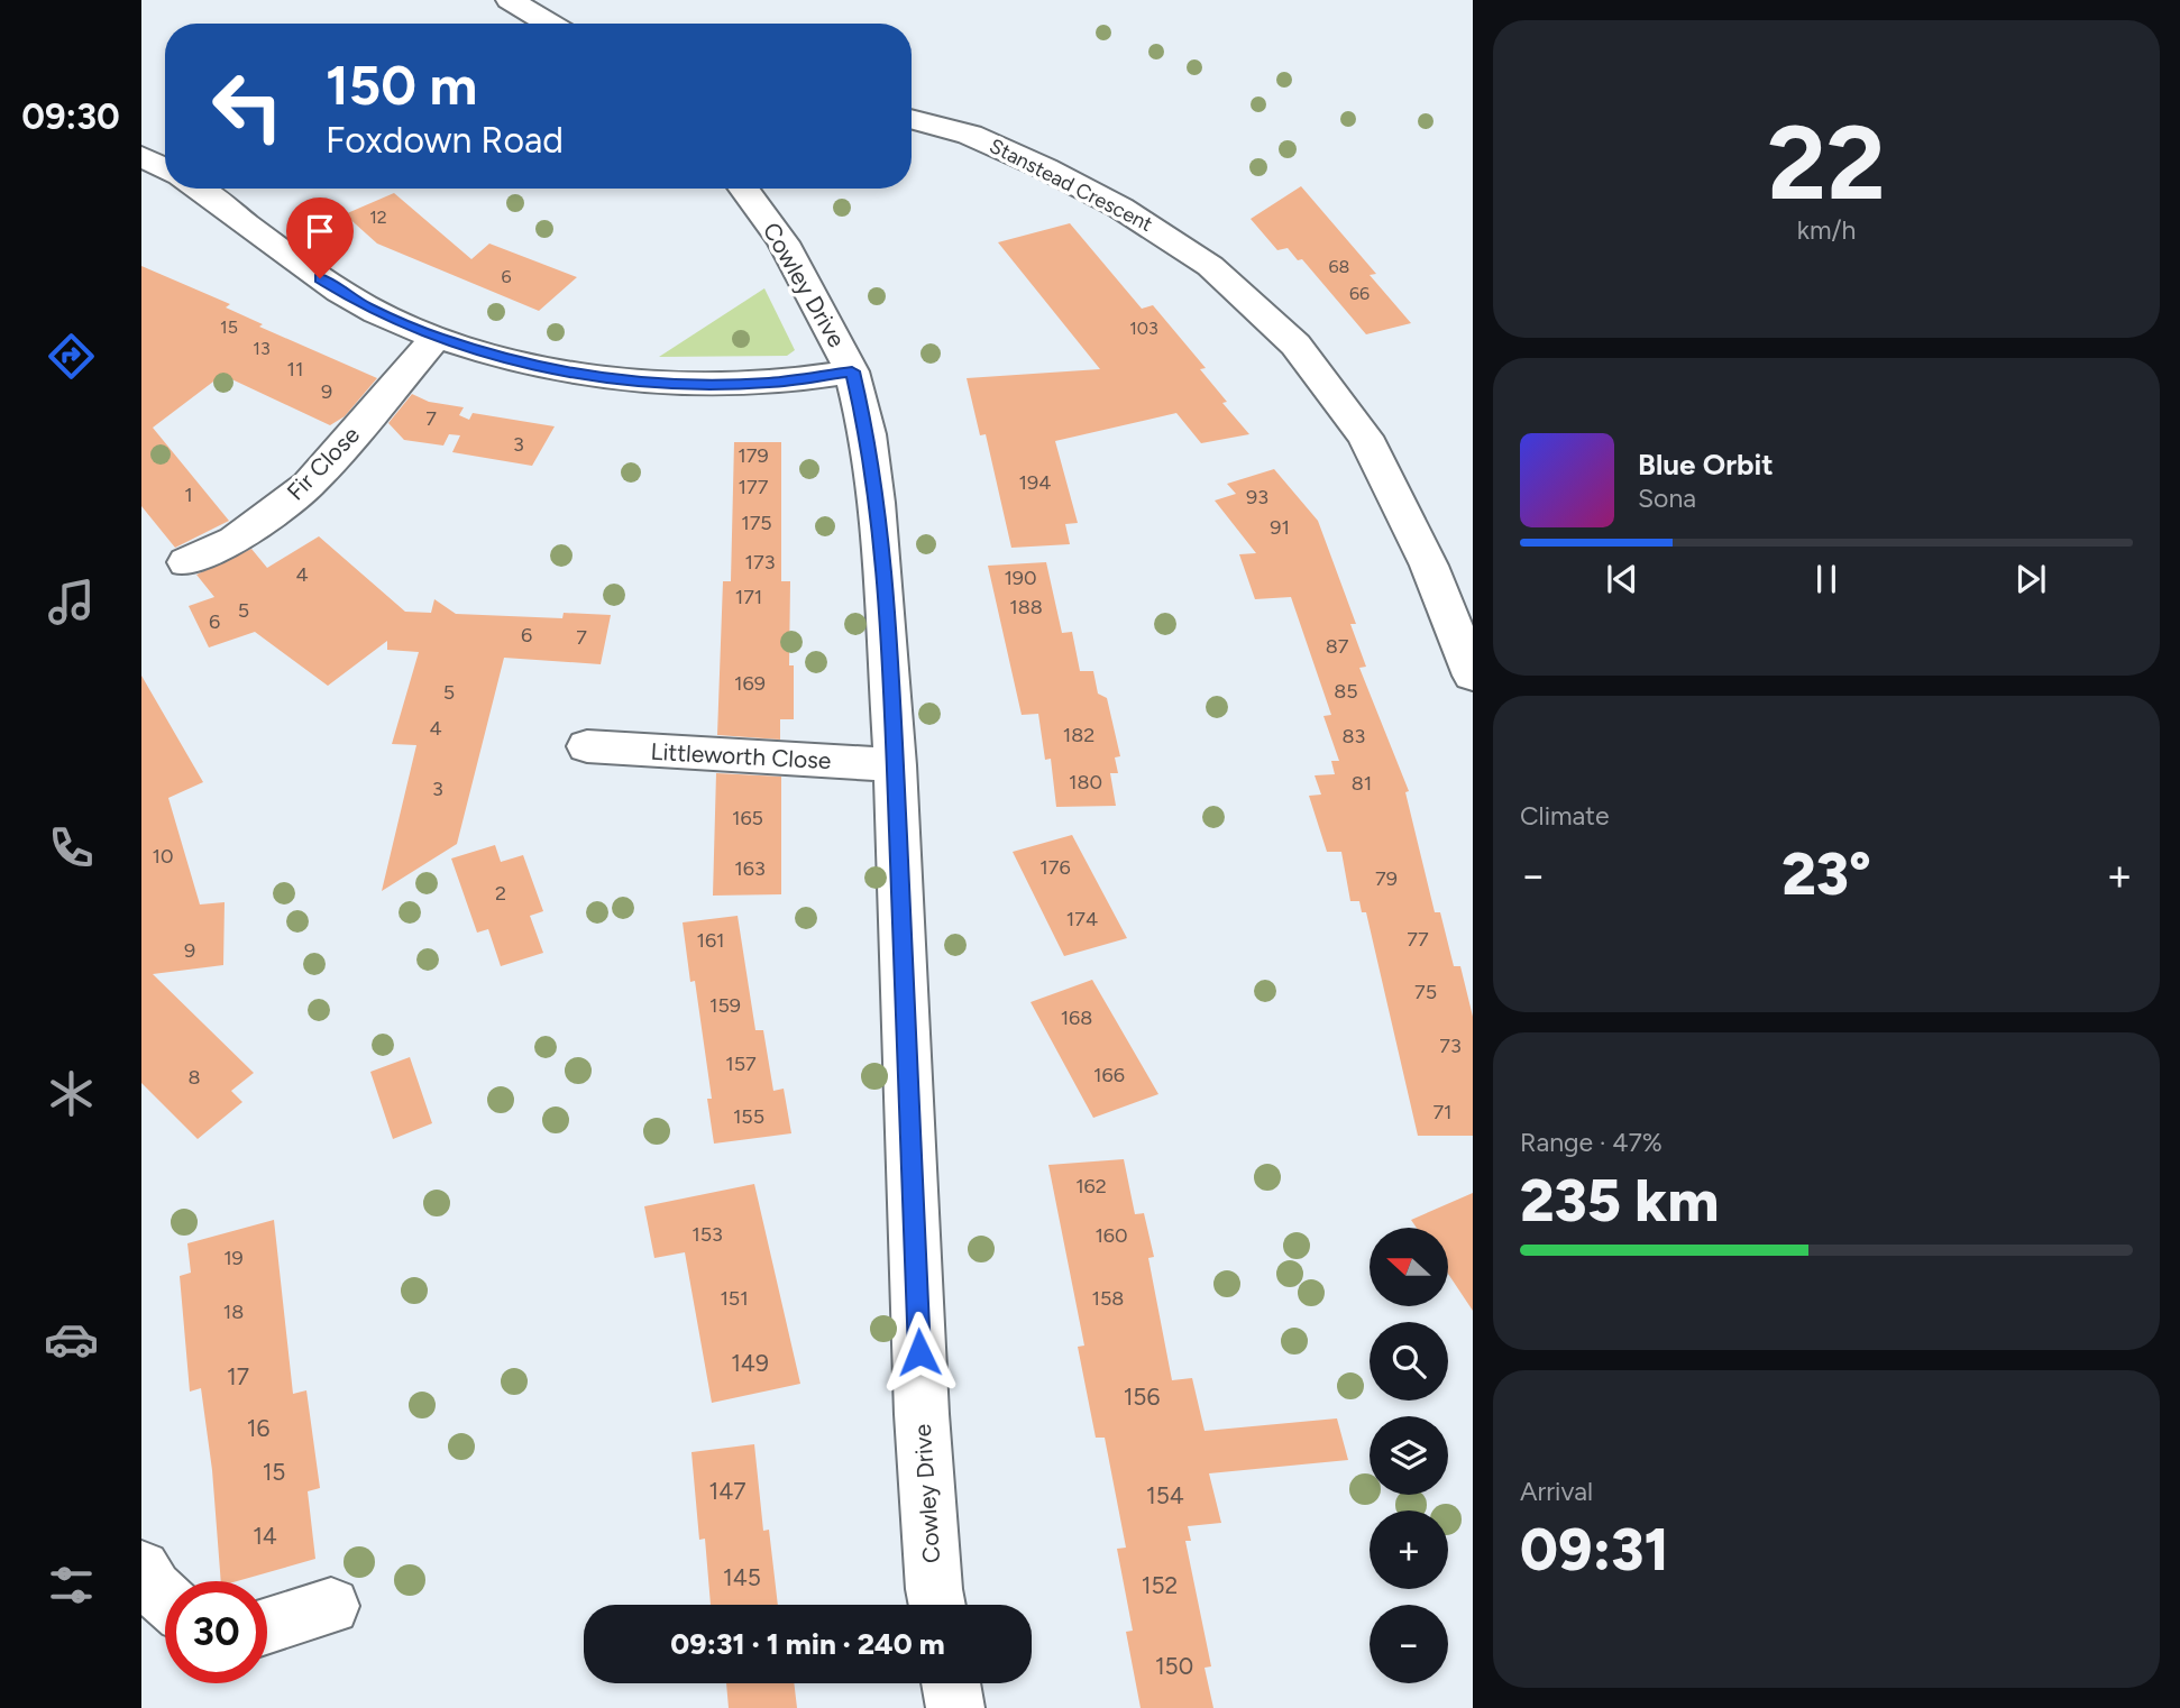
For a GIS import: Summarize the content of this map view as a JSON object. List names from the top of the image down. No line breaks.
{"streets":{"street":["Stanstead Crescent","Cowley Drive","Fir Close","Littleworth Close"]},"crossings":[["Cowley Drive","Littleworth Close"]],"house_numbers":["12","68","6","66","15","103","13","11","9","7","3","179","194","177","1","93","175","91","173","4","190","171","188","5","6","6","7","87","169","85","5","4","182","83","180","81","3","165","10","176","163","79","2","174","77","161","9","75","159","168","73","157","166","8","71","155","162","153","160","19","151","158","18","149","17","156","16","15","147","154","14","145","152","150"],"north":"left","page":{"tabs":"09:30","tile":[["22","km/h"],"Climate",["Range · 47%","235 km"],["Arrival","09:31"]],"turn":["150 m","Foxdown Road"],"song":["Blue Orbit","Sona"],"heat":["−","23°","+"],"map_buttons":["+","−"],"limit":"30","trip":"09:31 · 1 min · 240 m"}}
